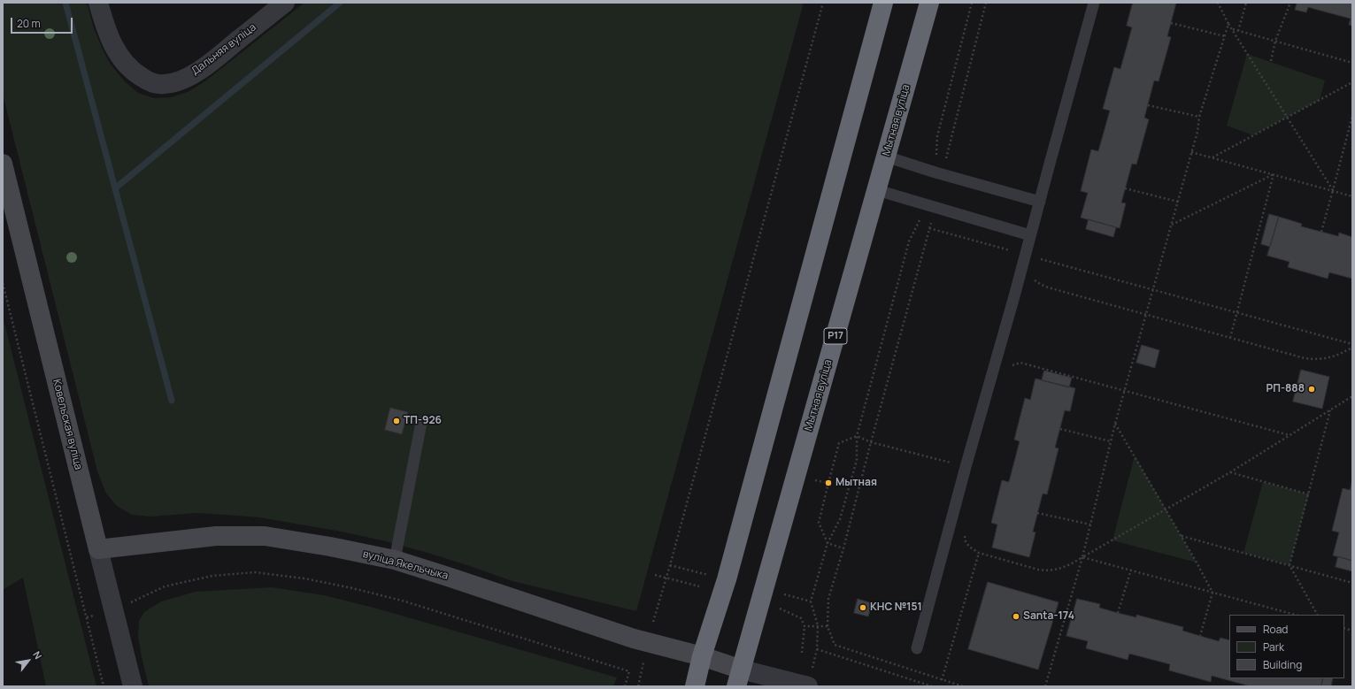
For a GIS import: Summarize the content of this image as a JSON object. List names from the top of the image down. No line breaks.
{"streets":{"highway":["Мытная вуліца","Р17"],"main road":["Ковельская вуліца","вуліца Якельчыка"],"street":["Дальняя вуліца"]},"crossings":[["Мытная вуліца","вуліца Якельчыка"],["Ковельская вуліца","вуліца Якельчыка"]],"places":["РП-888","ТП-926","Мытная","КНС №151","Santa-174"],"legend":["Road","Park","Building"],"scale_bar":"20 m","north":"top right"}
